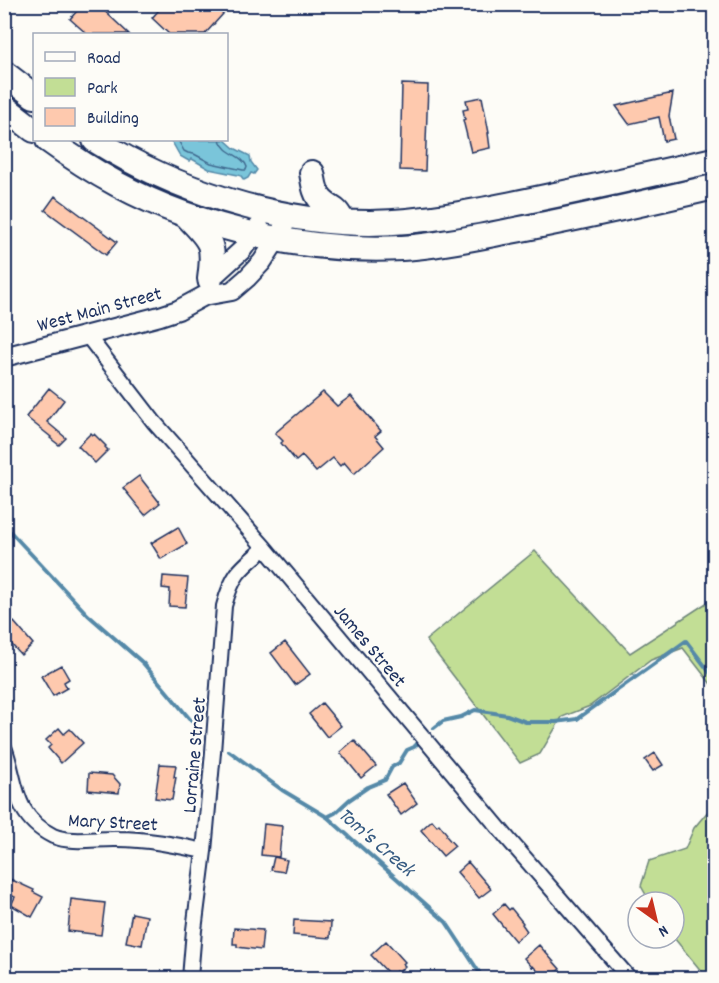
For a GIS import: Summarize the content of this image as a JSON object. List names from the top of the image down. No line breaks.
{"streets":{"main road":["West Main Street"],"street":["James Street","Lorraine Street","Mary Street"]},"crossings":[["West Main Street","James Street"],["James Street","Lorraine Street"],["Lorraine Street","Mary Street"]],"water":["Tom's Creek"],"legend":["Road","Park","Building"],"north":"bottom right"}
